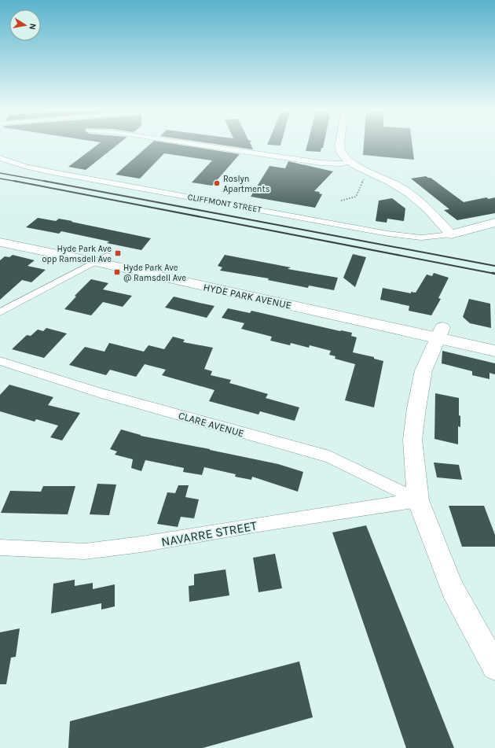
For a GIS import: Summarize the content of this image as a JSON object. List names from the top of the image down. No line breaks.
{"streets":{"street":["CLIFFMONT STREET","HYDE PARK AVENUE","CLARE AVENUE","NAVARRE STREET"]},"crossings":[["CLARE AVENUE","NAVARRE STREET"]],"places":{"other":["Roslyn Apartments"],"transit":["Hyde Park Ave opp Ramsdell Ave","Hyde Park Ave @ Ramsdell Ave"]},"north":"right"}
